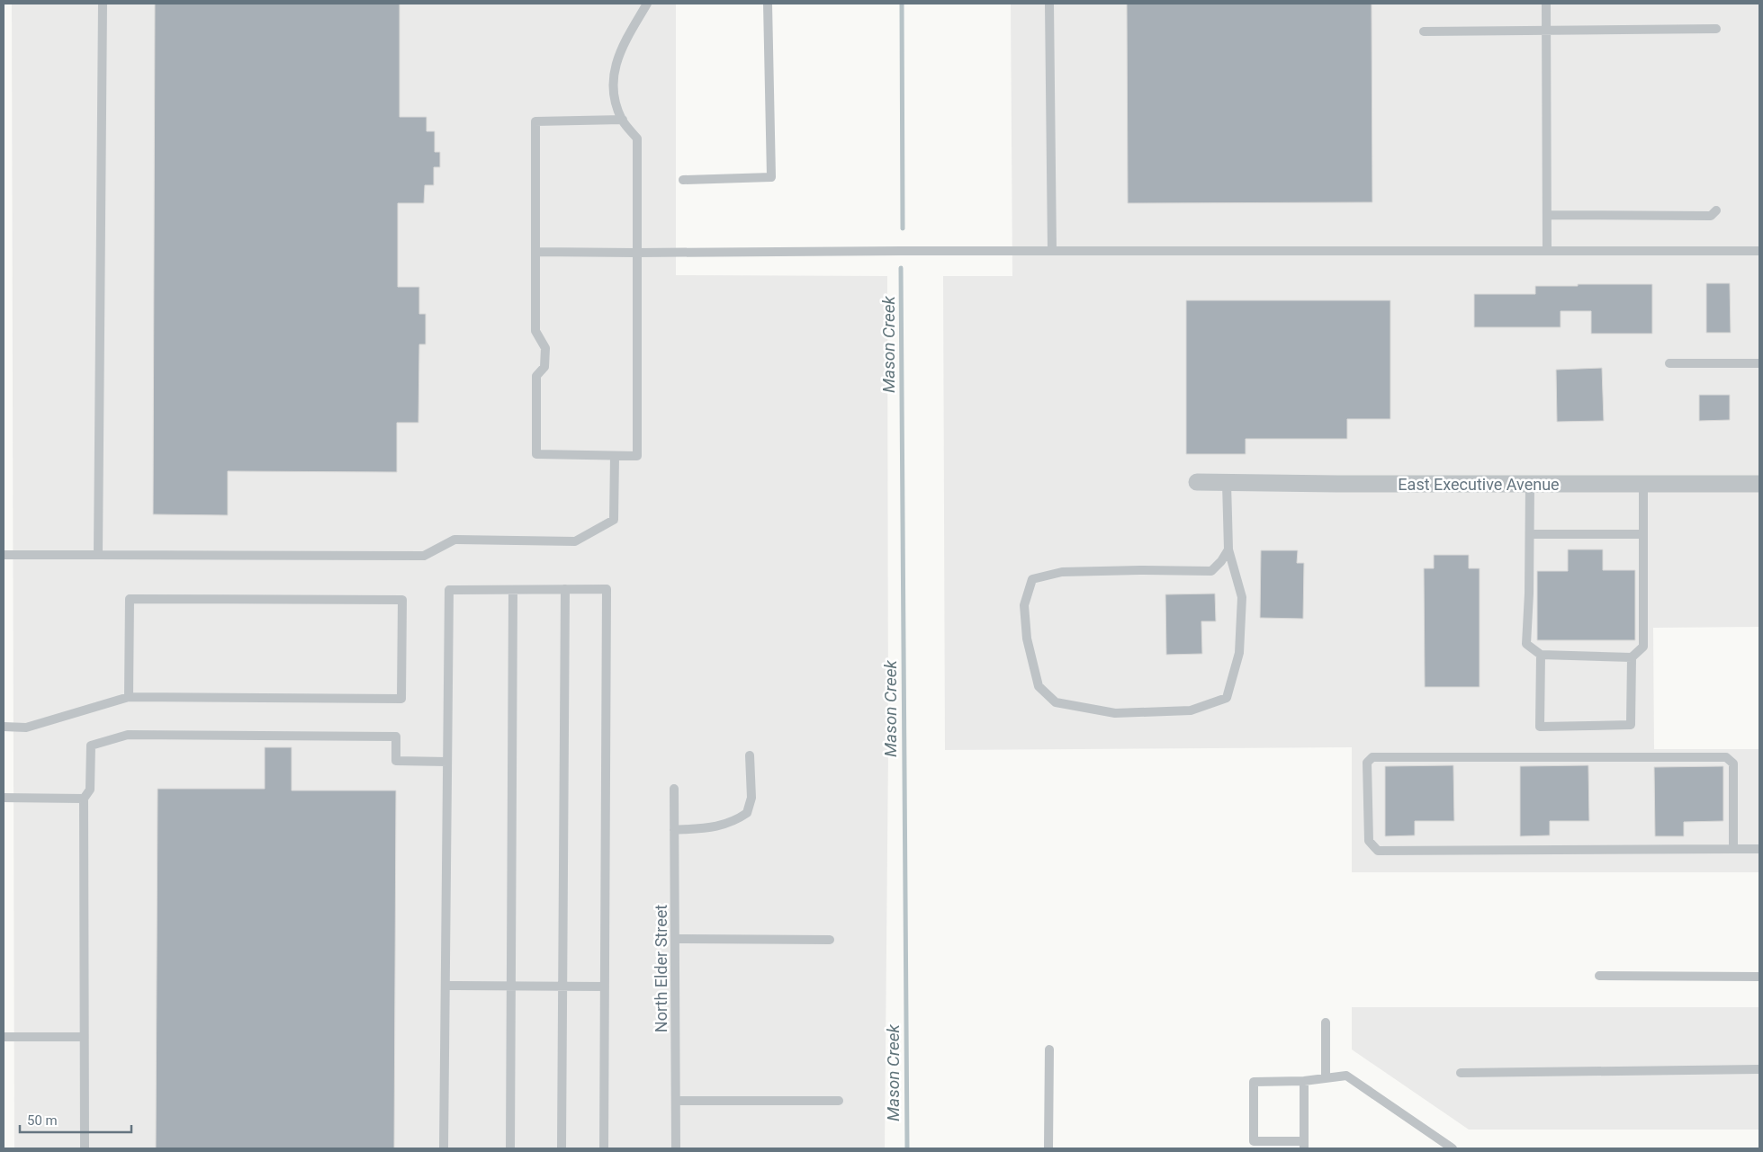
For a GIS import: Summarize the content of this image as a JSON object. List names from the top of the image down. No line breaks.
{"streets":{"street":["East Executive Avenue"],"lane":["North Elder Street"]},"water":["Mason Creek"],"scale_bar":"50 m"}
